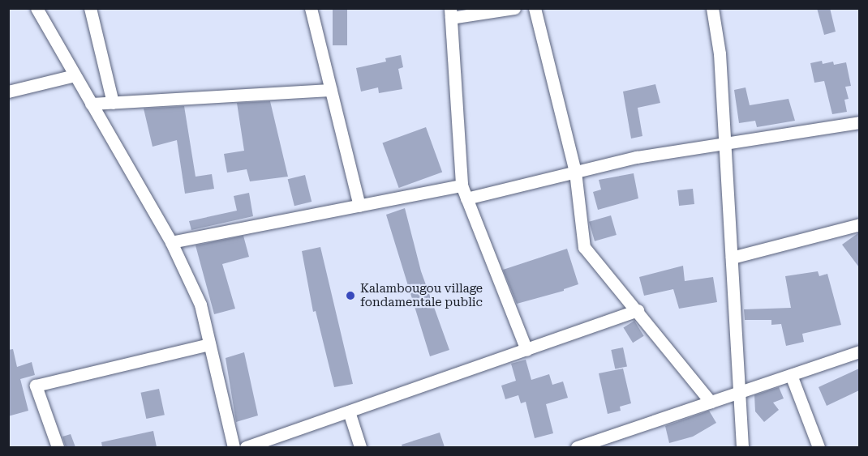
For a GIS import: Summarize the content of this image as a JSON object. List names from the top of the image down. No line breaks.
{"places":["Kalambougou village fondamentale public"]}
